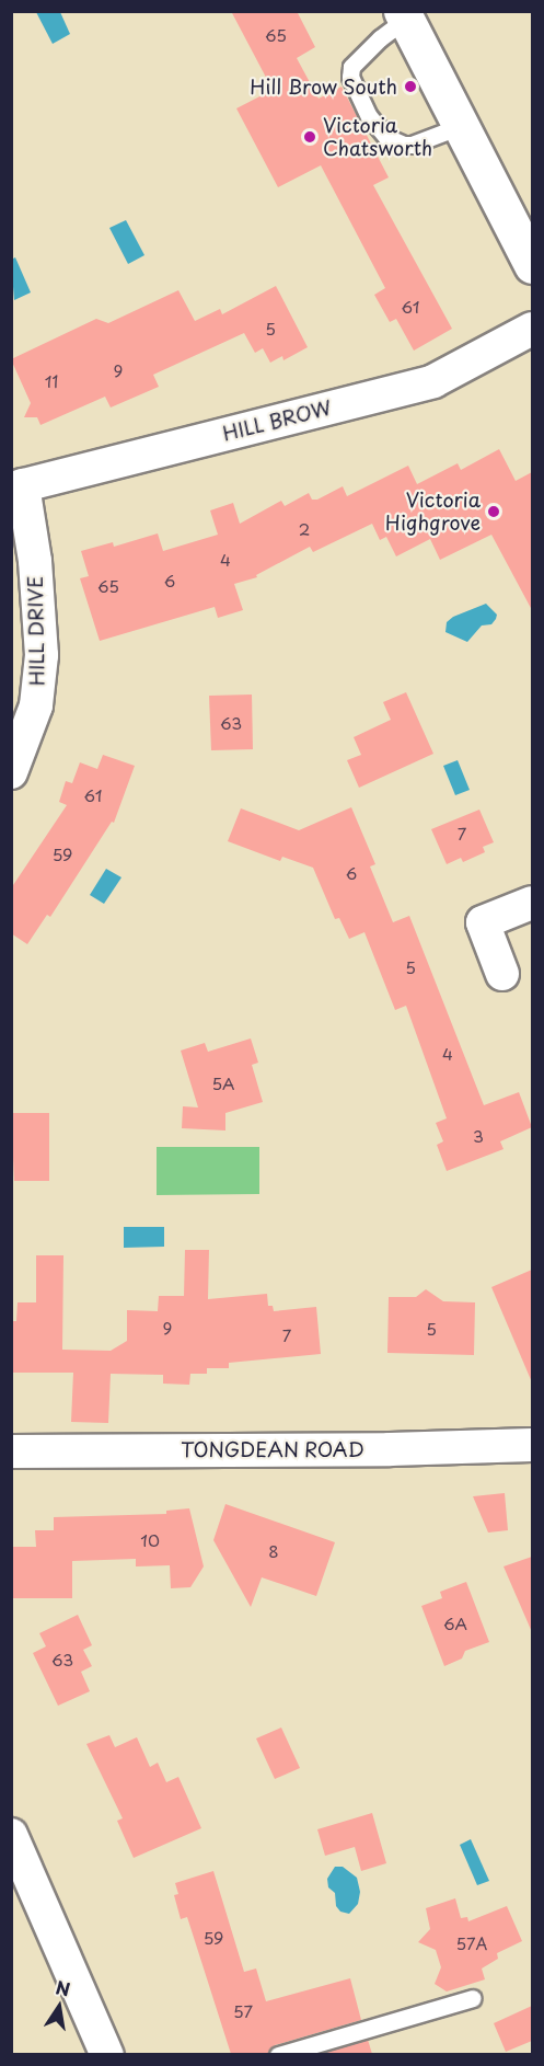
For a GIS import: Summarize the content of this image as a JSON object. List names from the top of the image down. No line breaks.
{"streets":{"street":["HILL BROW","HILL DRIVE","TONGDEAN ROAD"]},"crossings":[["HILL BROW","HILL DRIVE"]],"places":["Hill Brow South","Victoria Chatsworth","Victoria Highgrove"],"house_numbers":["65","61","5","9","11","2","4","6","65","63","61","7","59","6","5","4","5A","3","9","5","7","10","8","6A","63","59","57A","57"],"north":"top"}
